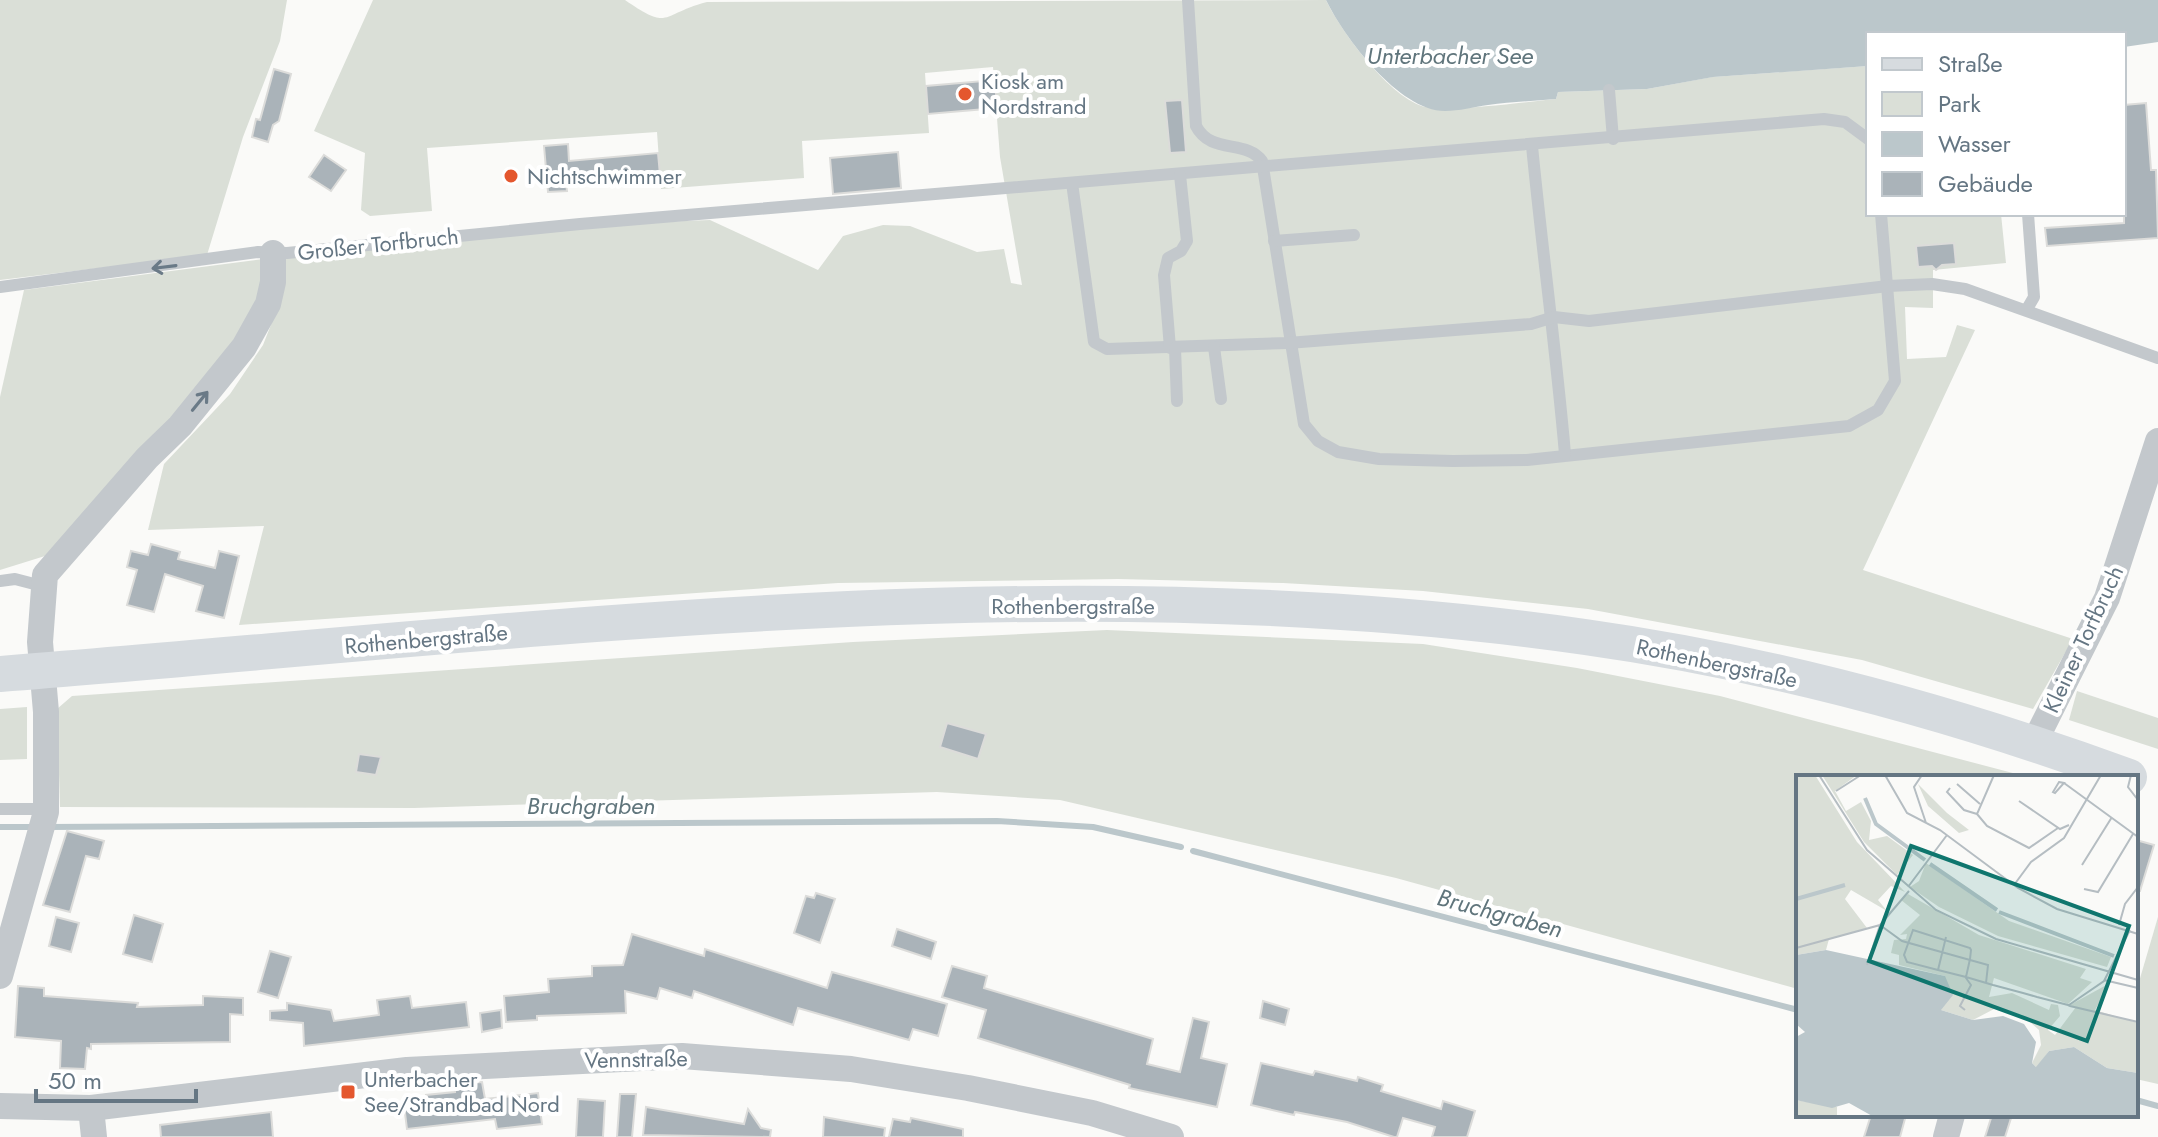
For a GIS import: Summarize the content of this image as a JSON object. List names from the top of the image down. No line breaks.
{"streets":{"main road":["Rothenbergstraße"],"street":["Großer Torfbruch","Kleiner Torfbruch","Vennstraße"]},"crossings":[["Rothenbergstraße","Kleiner Torfbruch"]],"water":["Unterbacher See","Bruchgraben"],"places":{"other":["Kiosk am Nordstrand","Nichtschwimmer"],"transit":["Unterbacher See/Strandbad Nord"]},"legend":["Straße","Park","Wasser","Gebäude"],"scale_bar":"50 m"}
